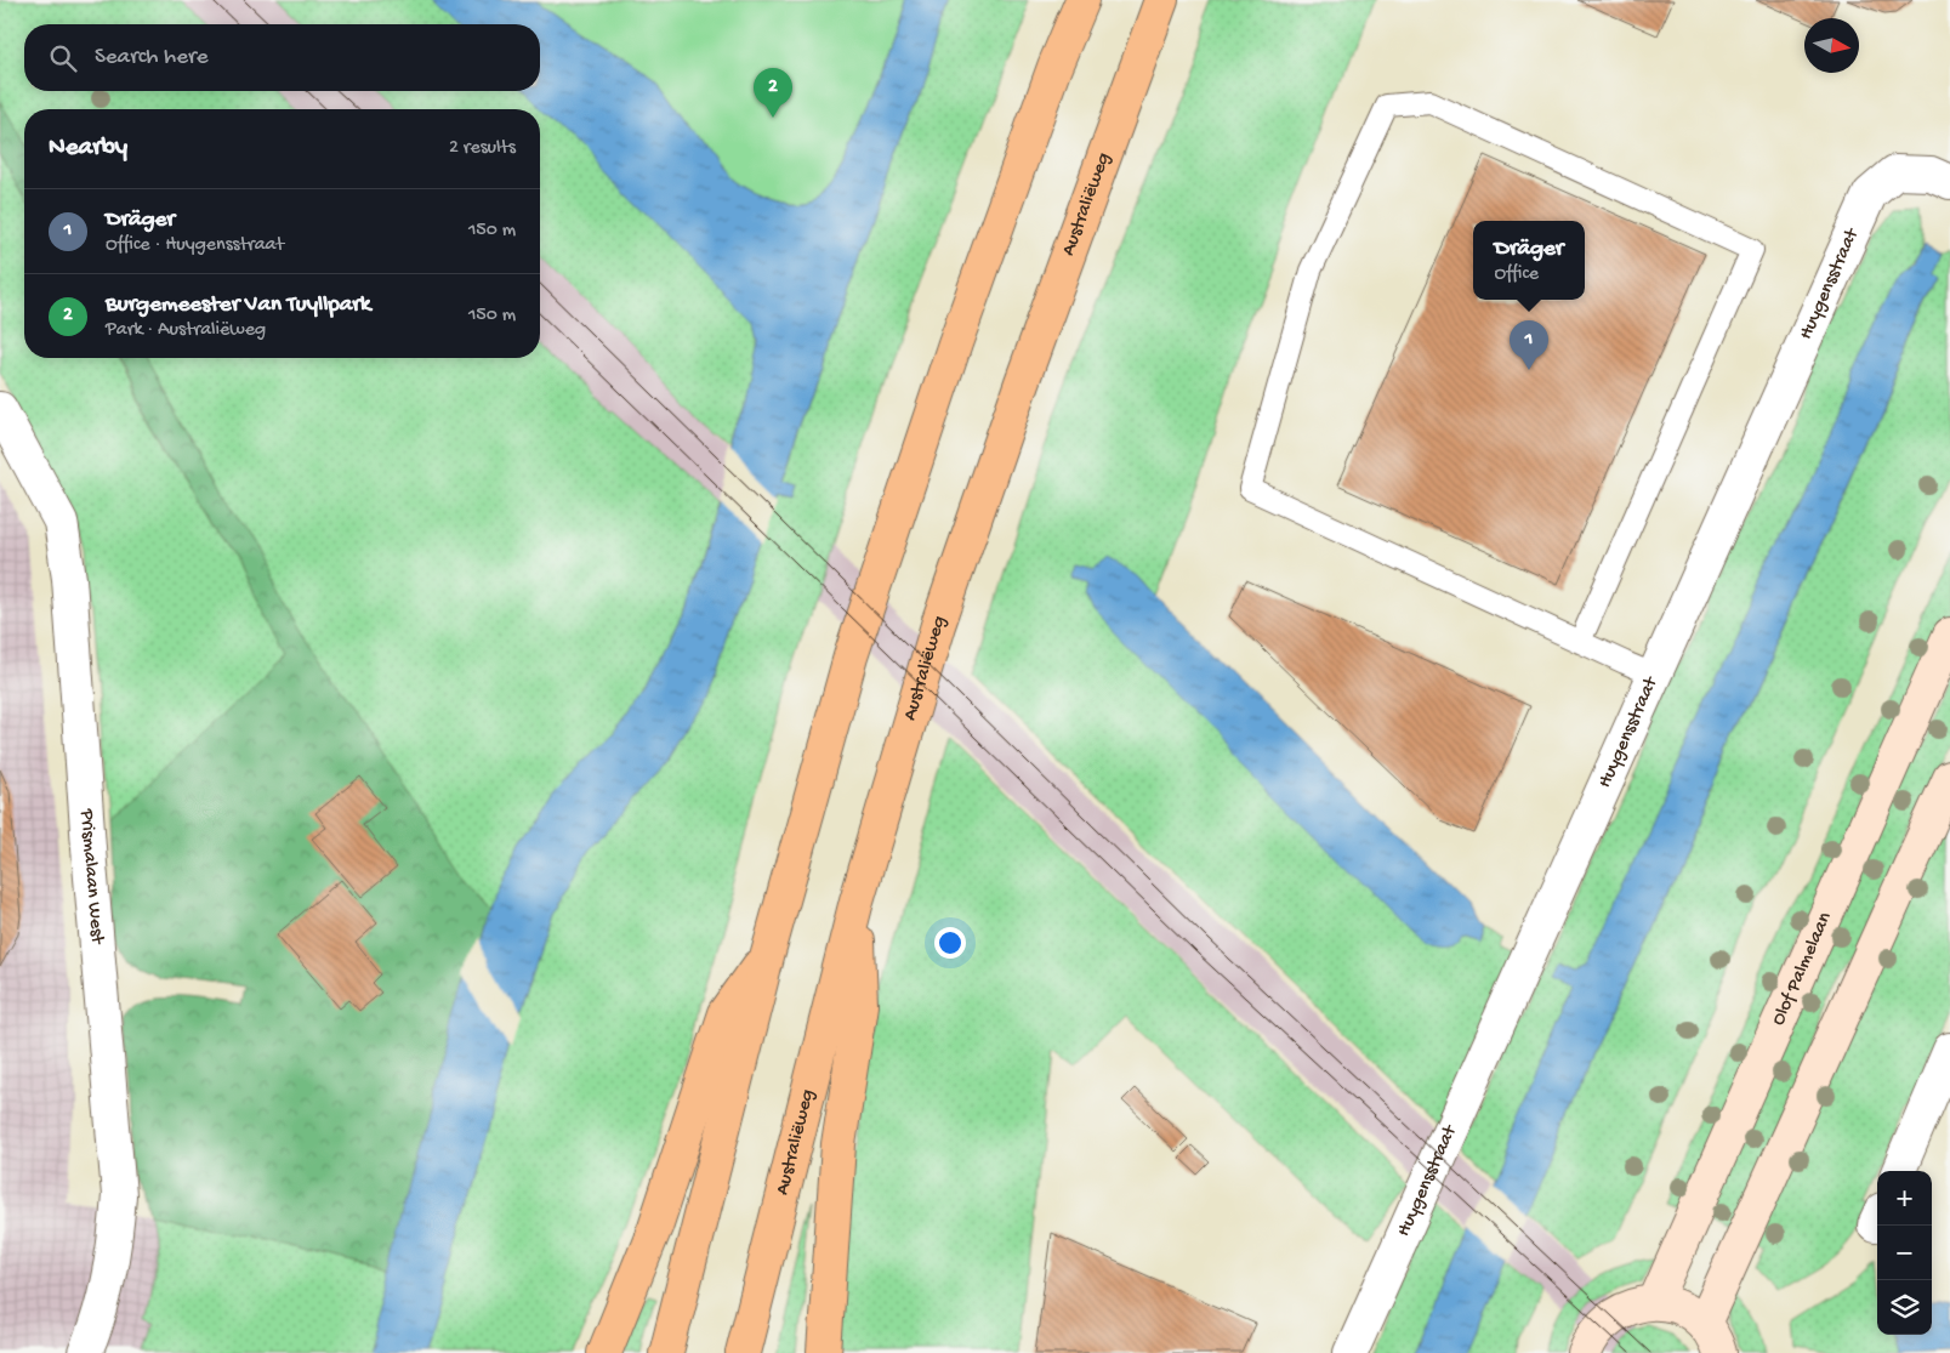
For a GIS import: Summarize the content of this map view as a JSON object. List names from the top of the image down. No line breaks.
{"streets":{"main road":["Australiëweg"],"street":["Huygensstraat","Prismalaan West","Olof Palmelaan"]},"north":"right","page":{"search":"Search here","pins":["2","1"],"heading":["Nearby","2 results"],"list":[{"mark":"1","name":"Dräger","note":"Office · Huygensstraat","value":"150 m"},{"mark":"2","name":"Burgemeester Van Tuyllpark","note":"Park · Australiëweg","value":"150 m"}],"popup":["Dräger","Office"],"map_buttons":["+","−"]}}
